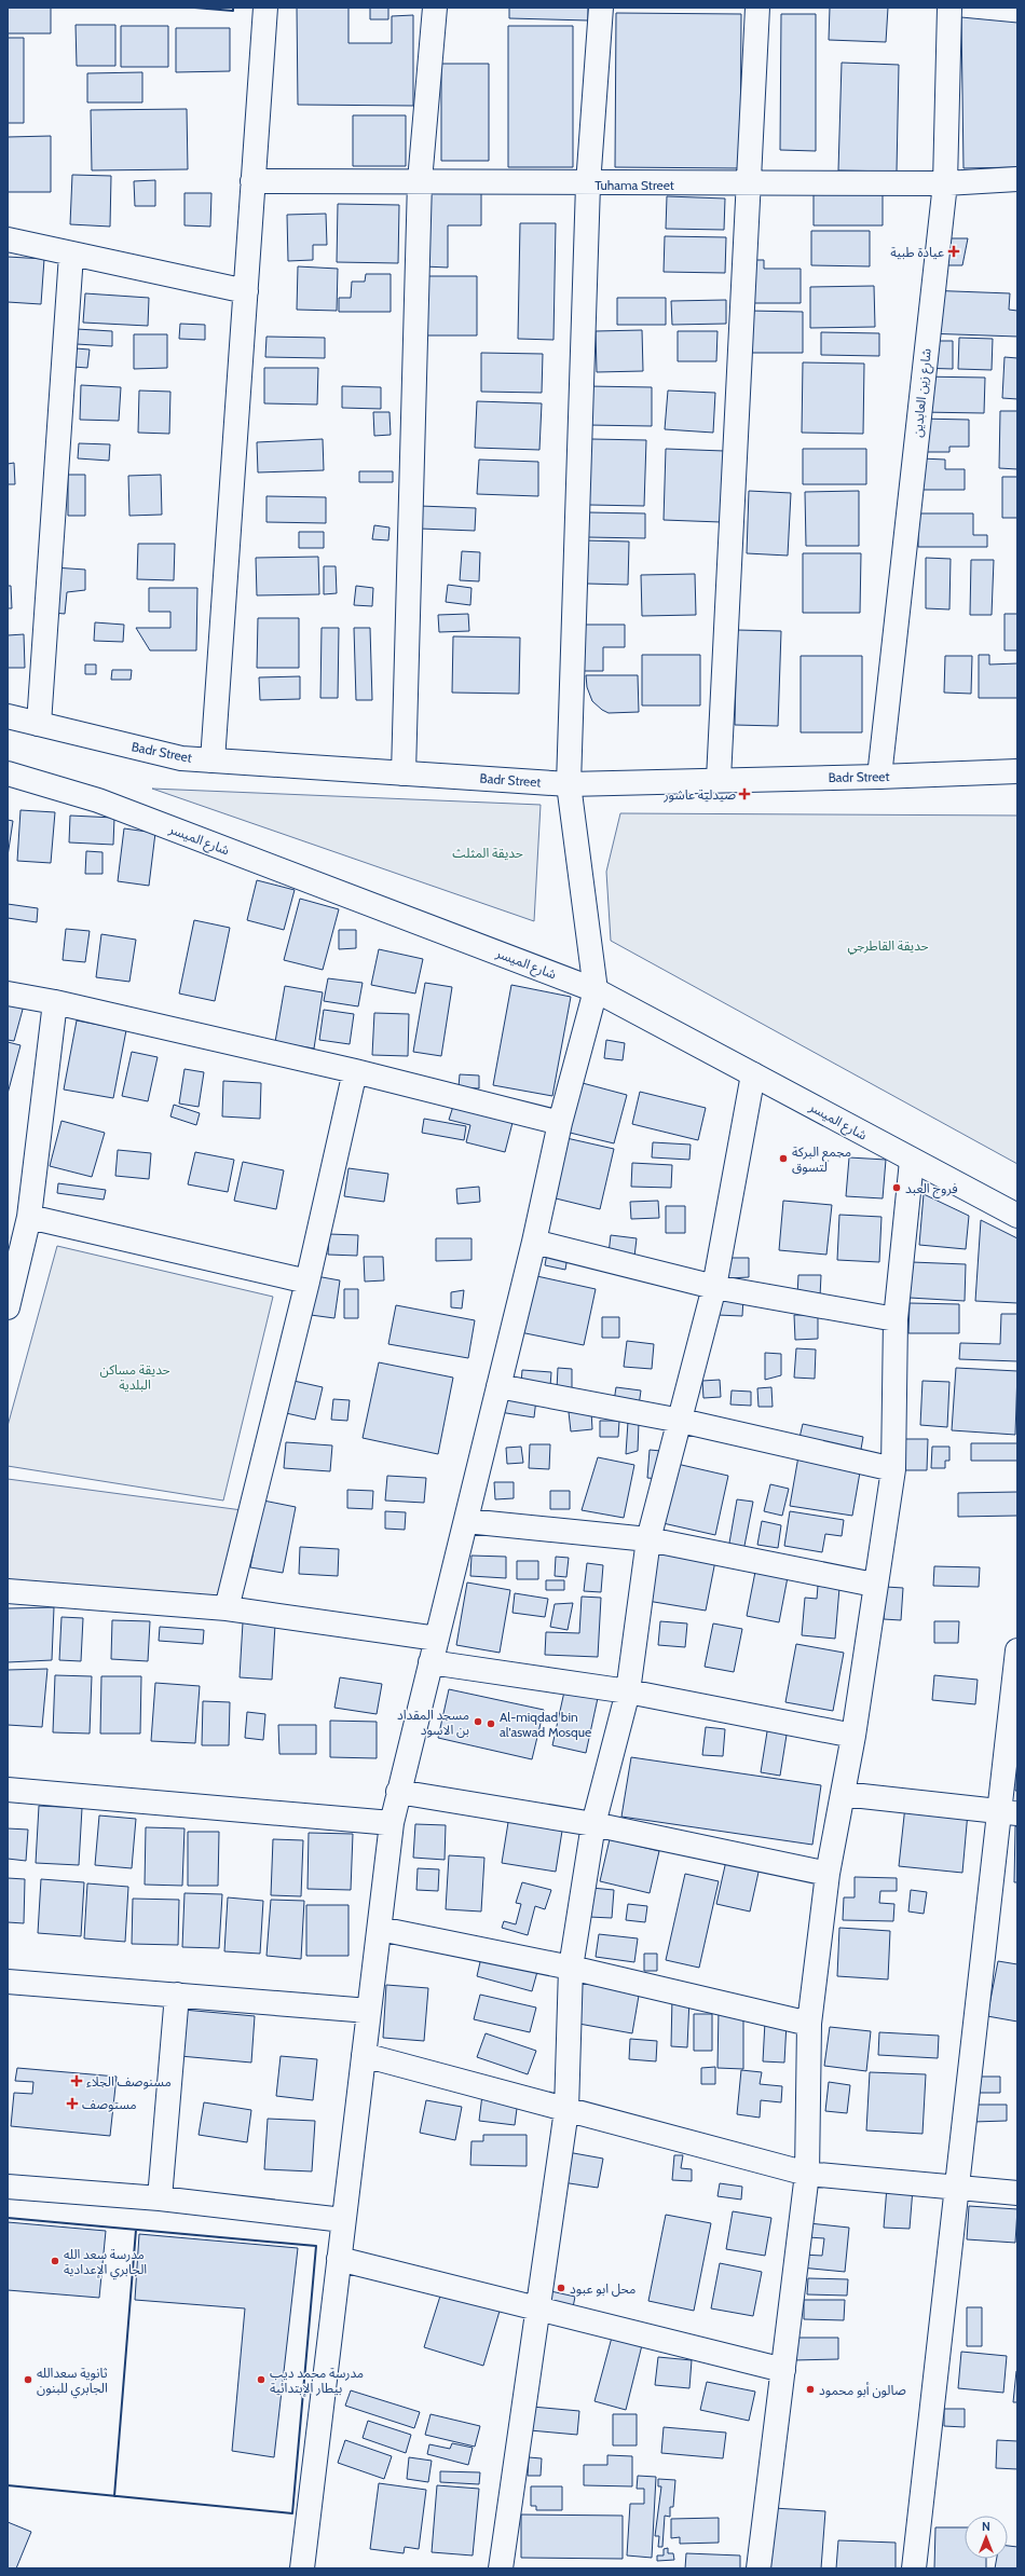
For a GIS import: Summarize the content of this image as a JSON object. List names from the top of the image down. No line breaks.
{"streets":{"street":["Tuhama Street","شارع زين العابدين","Badr Street","شارع الميسر"]},"crossings":[["Tuhama Street","شارع زين العابدين"],["شارع زين العابدين","Badr Street"]],"parks":["حديقة المثلث","حديقة القاطرجي","حديقة مساكن البلدية"],"places":{"health":["عيادة طبية","صيدلية عاشور","مسنوصف الجلاء","مستوصف"],"other":["مجمع البركة لتسوق","فروج العبد","مسجد المقداد بن الاسود","Al-miqdad bin al'aswad Mosque","مدرسة سعد الله الجابري الإعدادية","محل ابو عبود","ثانوية سعدالله الجابري للبنون","مدرسة محمد ديب بيطار الإبتدائية","صالون أبو محمود"]},"north":"top"}
